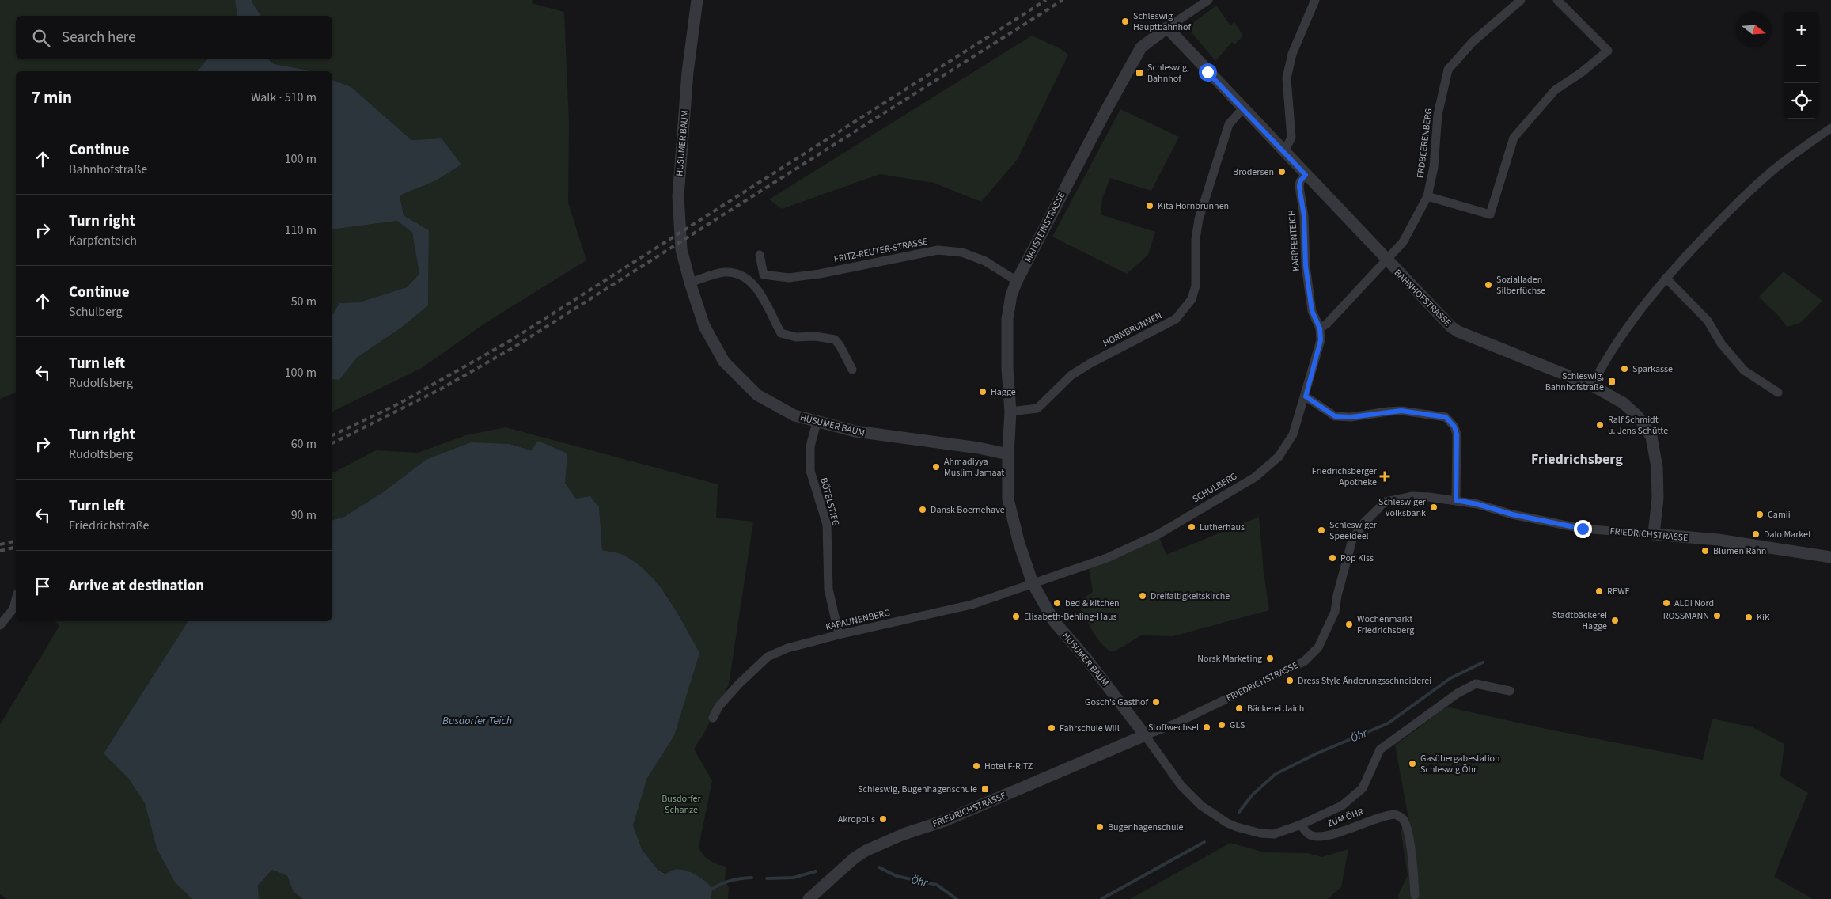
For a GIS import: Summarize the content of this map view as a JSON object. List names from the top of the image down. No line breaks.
{"streets":{"street":["HUSUMER BAUM","ERDBEERENBERG","MANSTEINSTRASSE","KARPFENTEICH","FRITZ-REUTER-STRASSE","BAHNHOFSTRASSE","HORNBRUNNEN","SCHULBERG","BÖTELSTIEG","FRIEDRICHSTRASSE","KAPAUNENBERG","ZUM ÖHR"]},"crossings":[["HUSUMER BAUM","MANSTEINSTRASSE"],["HUSUMER BAUM","SCHULBERG"],["HUSUMER BAUM","BÖTELSTIEG"],["HUSUMER BAUM","FRIEDRICHSTRASSE"],["HUSUMER BAUM","KAPAUNENBERG"],["ERDBEERENBERG","KARPFENTEICH"],["ERDBEERENBERG","BAHNHOFSTRASSE"],["ERDBEERENBERG","SCHULBERG"],["MANSTEINSTRASSE","FRITZ-REUTER-STRASSE"],["MANSTEINSTRASSE","BAHNHOFSTRASSE"],["MANSTEINSTRASSE","HORNBRUNNEN"],["KARPFENTEICH","BAHNHOFSTRASSE"],["KARPFENTEICH","SCHULBERG"],["BAHNHOFSTRASSE","HORNBRUNNEN"],["BAHNHOFSTRASSE","FRIEDRICHSTRASSE"],["SCHULBERG","KAPAUNENBERG"],["BÖTELSTIEG","KAPAUNENBERG"]],"districts":["Friedrichsberg"],"water":["Busdorfer Teich","Öhr"],"parks":["Busdorfer Schanze"],"places":{"other":["Schleswig Hauptbahnhof","Brodersen","Kita Hornbrunnen","Sozialladen Silberfüchse","Sparkasse","Hagge","Ralf Schmidt u. Jens Schütte","Ahmadiyya Muslim Jamaat","Schleswiger Volksbank","Dansk Boernehave","Camii","Lutherhaus","Schleswiger Speeldeel","Dalo Market","Blumen Rahn","Pop Kiss","REWE","Dreifaltigkeitskirche","bed & kitchen","ALDI Nord","ROSSMANN","Elisabeth-Behling-Haus","KiK","Stadtbäckerei Hagge","Wochenmarkt Friedrichsberg","Norsk Marketing","Dress Style Änderungsschneiderei","Gosch's Gasthof","Bäckerei Jaich","GLS","Stoffwechsel","Fahrschule Will","Gasübergabestation Schleswig Öhr","Hotel F-RITZ","Akropolis","Bugenhagenschule"],"transit":["Schleswig, Bahnhof","Schleswig, Bahnhofstraße","Schleswig, Bugenhagenschule"],"health":["Friedrichsberger Apotheke"]},"north":"right","page":{"map_buttons":["+","−"],"search":"Search here","heading":["7 min","Walk · 510 m"],"list":[["Continue","Bahnhofstraße","100 m"],["Turn right","Karpfenteich","110 m"],["Continue","Schulberg","50 m"],["Turn left","Rudolfsberg","100 m"],["Turn right","Rudolfsberg","60 m"],["Turn left","Friedrichstraße","90 m"],"Arrive at destination"]}}
